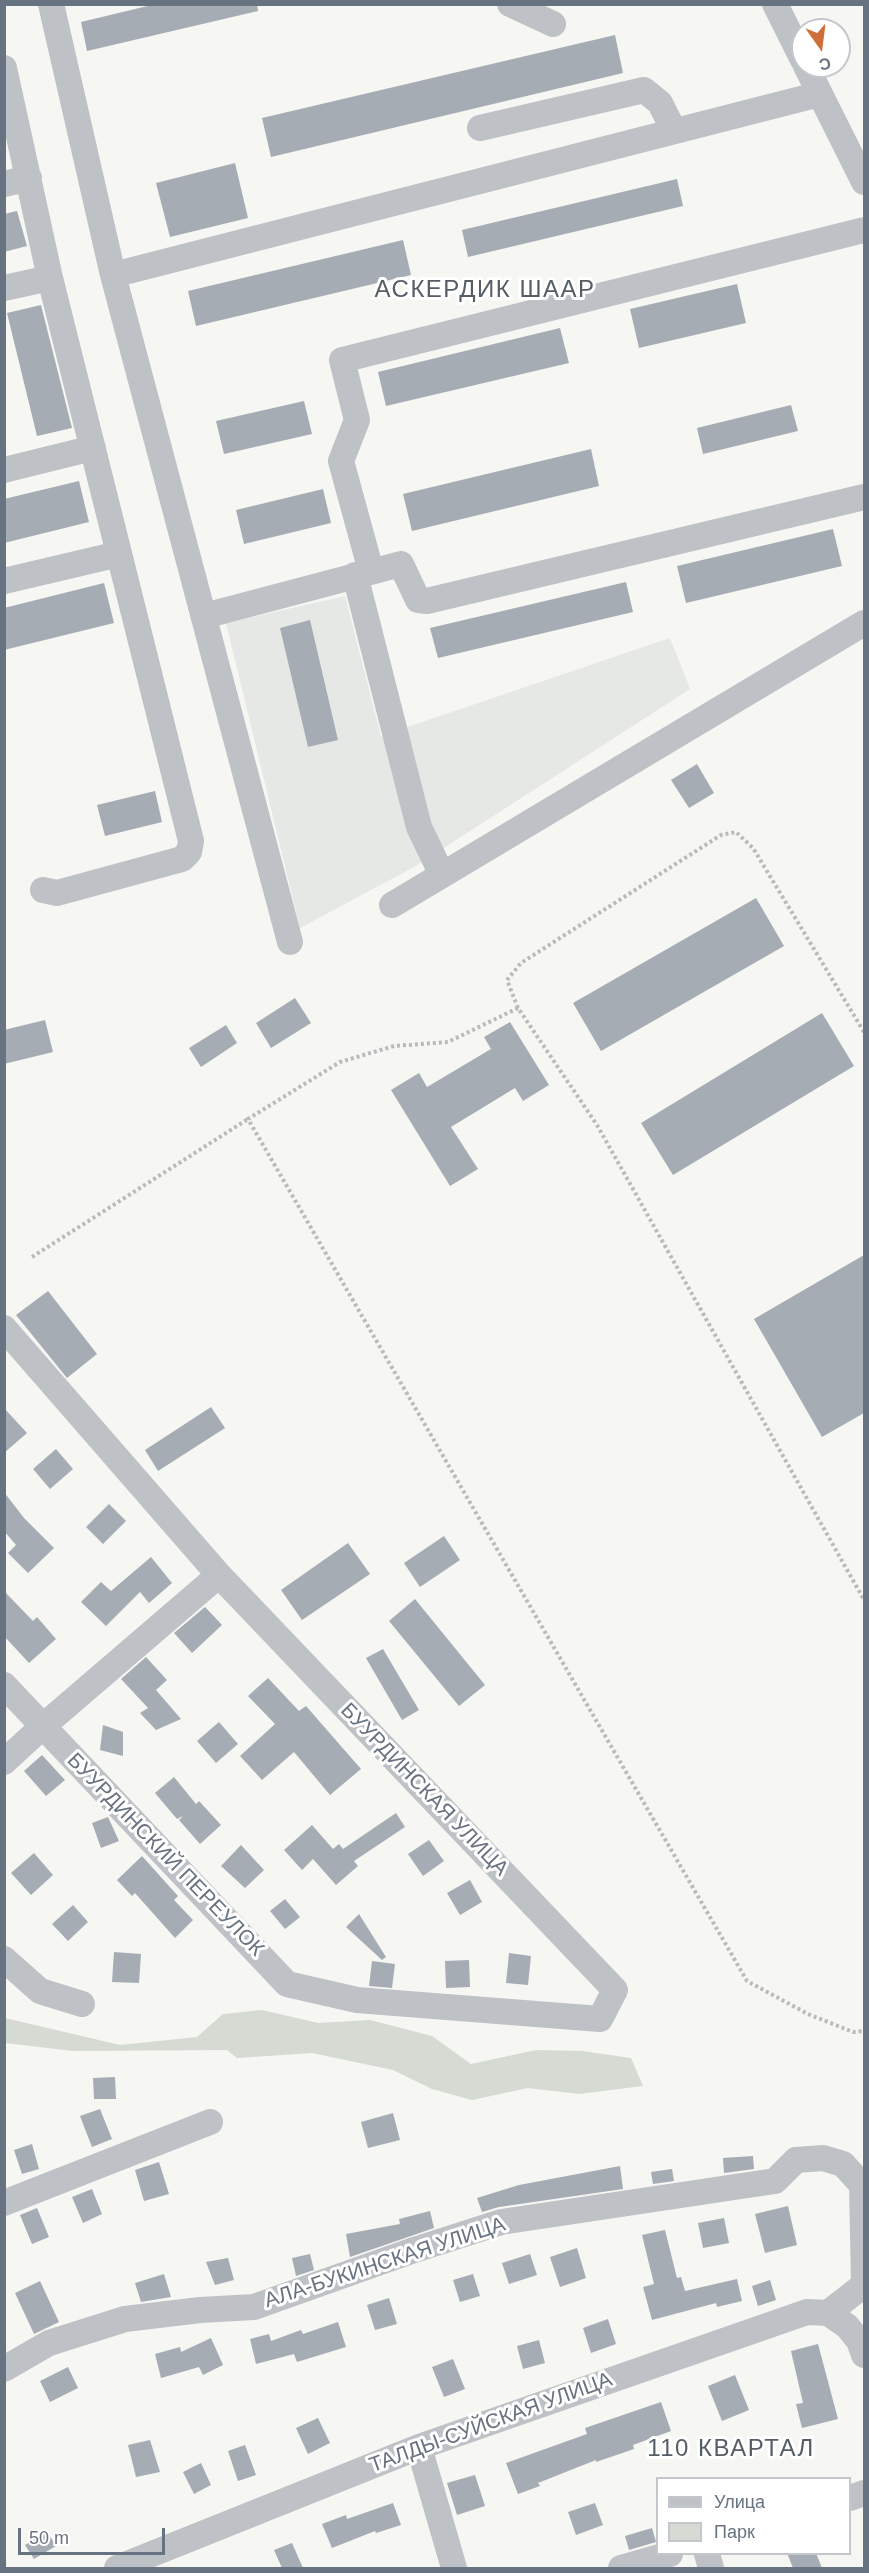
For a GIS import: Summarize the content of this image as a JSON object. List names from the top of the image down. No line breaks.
{"streets":{"street":["БУУРДИНСКАЯ УЛИЦА","БУУРДИНСКИЙ ПЕРЕУЛОК","АЛА-БУКИНСКАЯ УЛИЦА","ТАЛДЫ-СУЙСКАЯ УЛИЦА"]},"crossings":[["БУУРДИНСКАЯ УЛИЦА","БУУРДИНСКИЙ ПЕРЕУЛОК"]],"districts":["АСКЕРДИК ШААР","110 КВАРТАЛ"],"legend":["Улица","Парк"],"scale_bar":"50 m","north":"bottom"}
